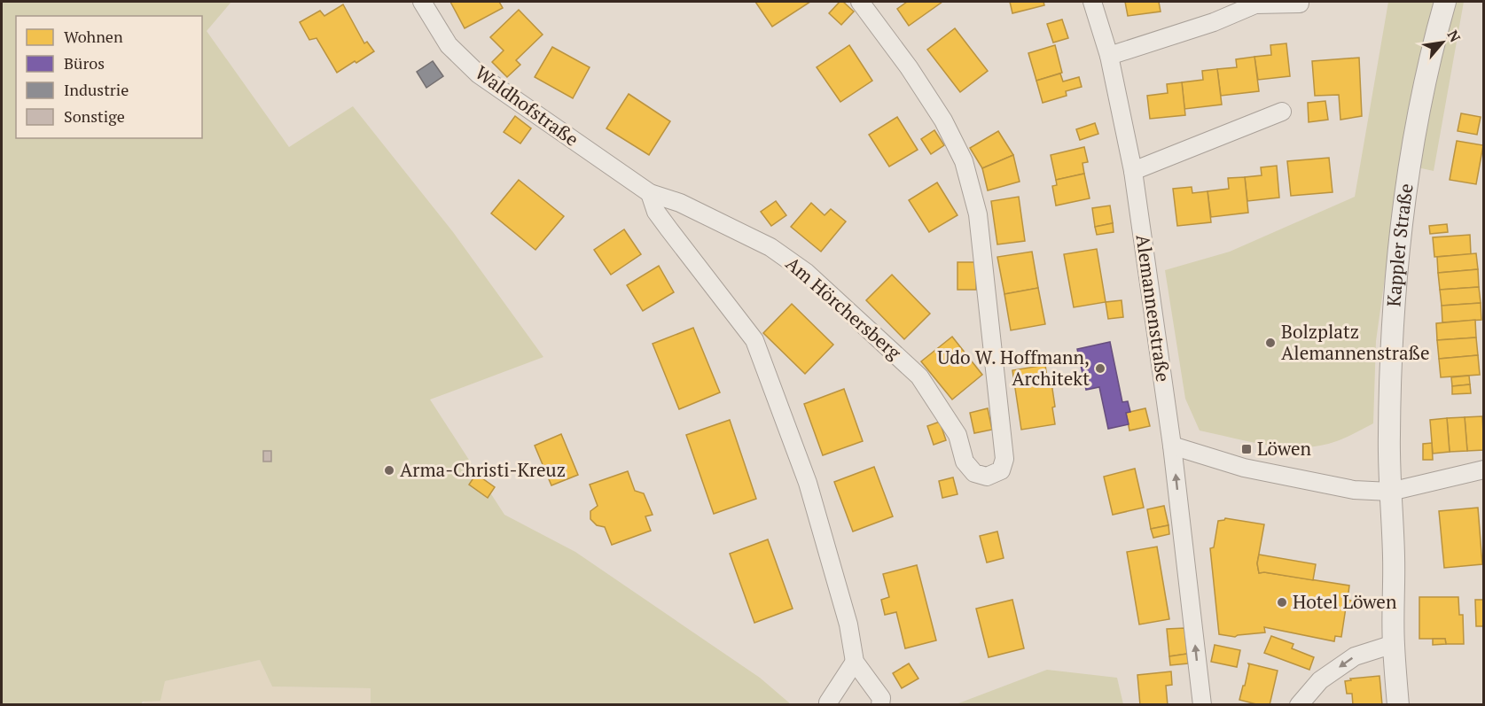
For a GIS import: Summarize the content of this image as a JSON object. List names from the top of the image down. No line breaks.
{"streets":{"street":["Waldhofstraße","Kappler Straße","Am Hörchersberg","Alemannenstraße"]},"crossings":[["Waldhofstraße","Am Hörchersberg"]],"one_way":["Alemannenstraße"],"places":{"other":["Bolzplatz Alemannenstraße","Udo W. Hoffmann, Architekt","Arma-Christi-Kreuz","Hotel Löwen"],"transit":["Löwen"]},"legend":["Wohnen","Büros","Industrie","Sonstige"],"north":"top right"}
